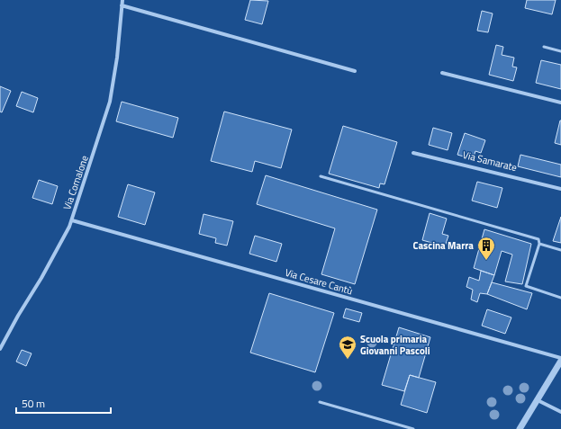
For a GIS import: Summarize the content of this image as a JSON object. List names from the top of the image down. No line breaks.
{"streets":{"street":["Via Samarate","Via Comalone","Via Cesare Cantù"]},"crossings":[["Via Comalone","Via Cesare Cantù"]],"places":{"building":["Cascina Marra"],"school or university":["Scuola primaria Giovanni Pascoli"]},"scale_bar":"50 m"}
